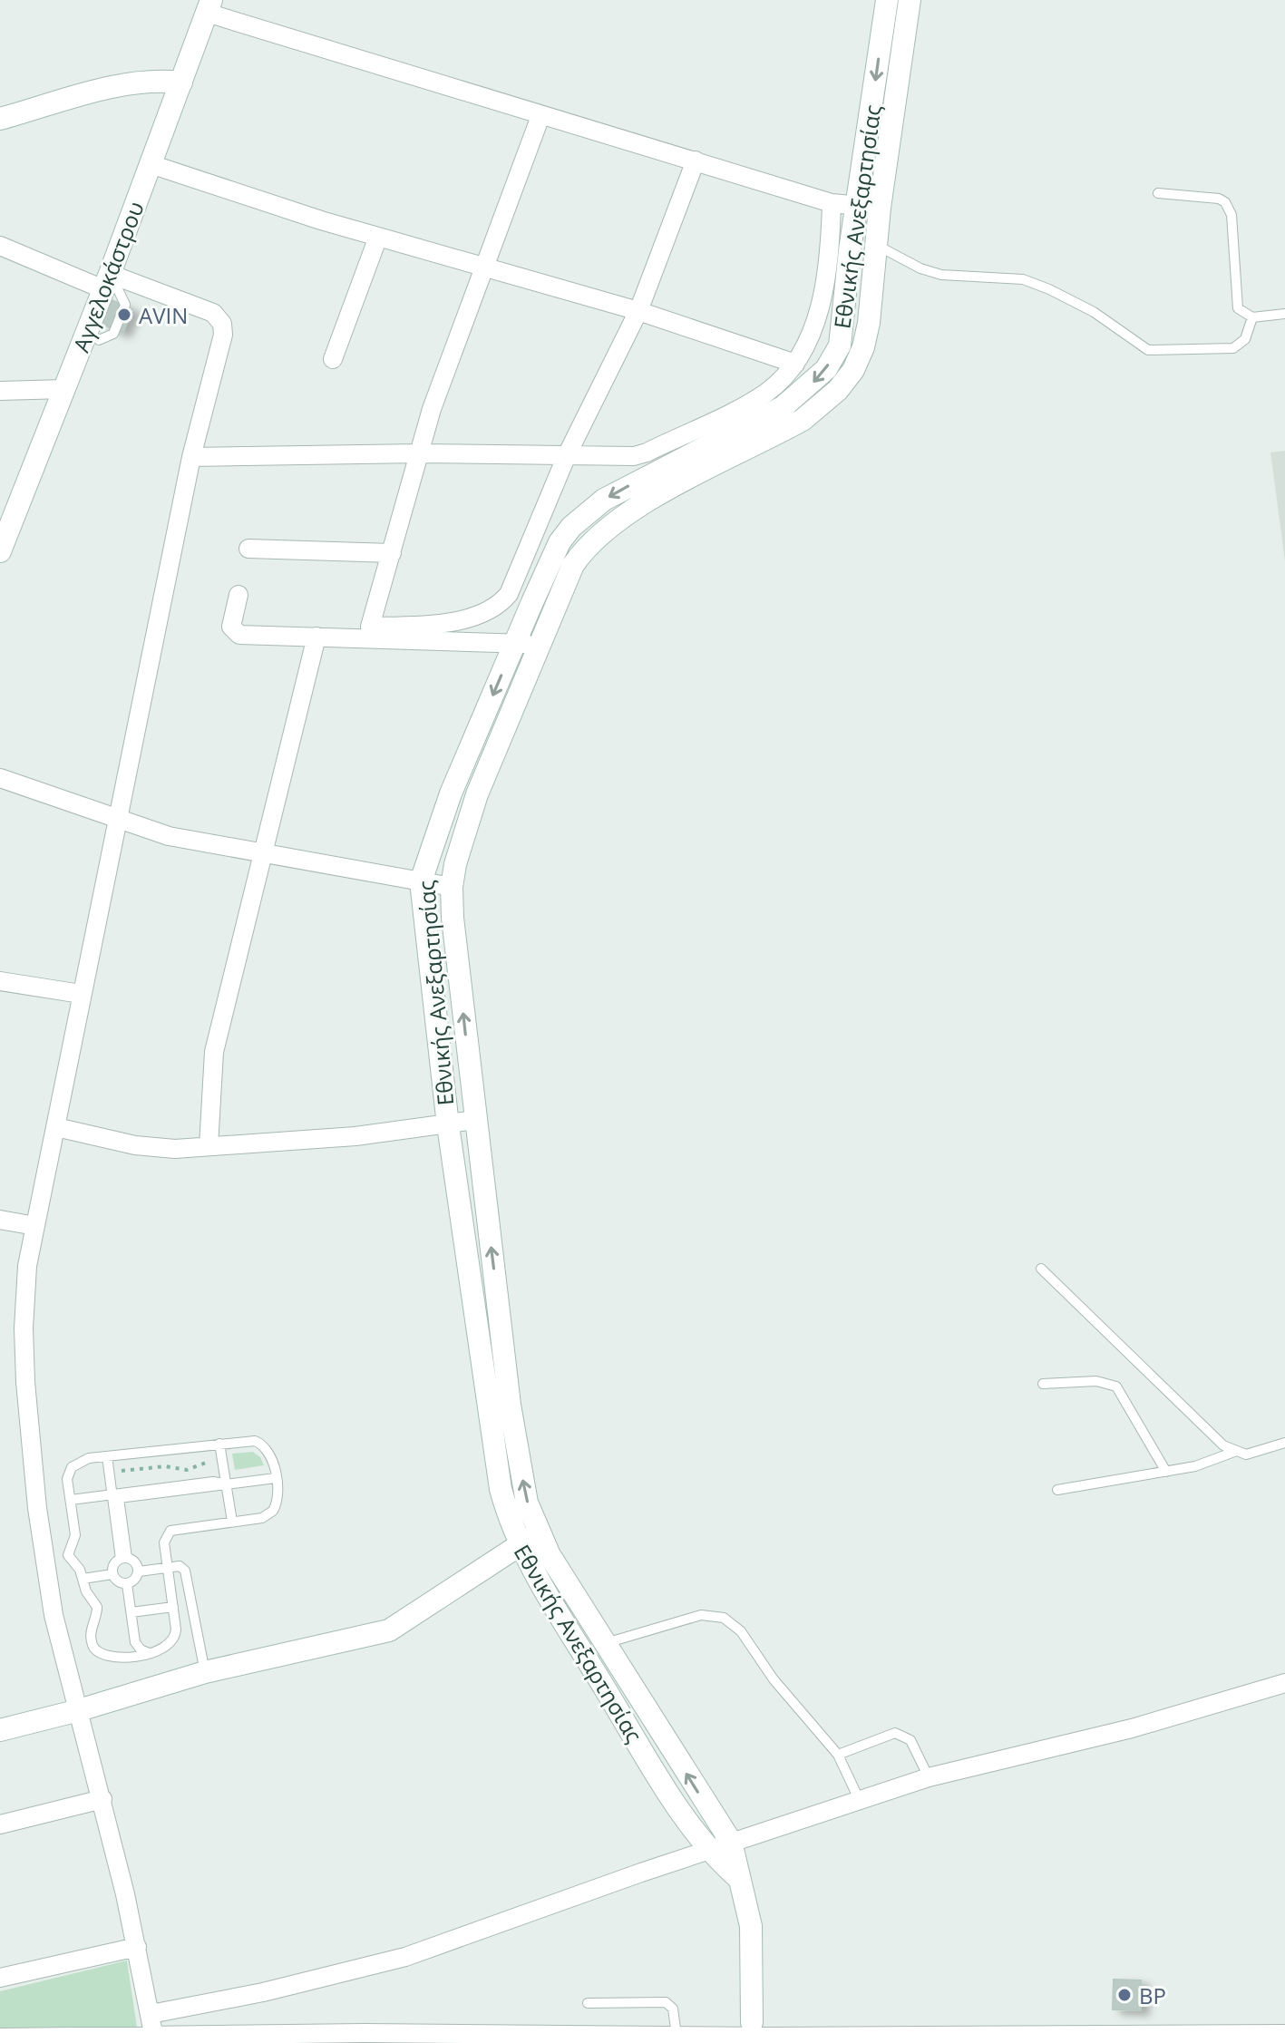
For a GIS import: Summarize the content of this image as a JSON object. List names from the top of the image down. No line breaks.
{"streets":{"street":["Εθνικής Ανεξαρτησίας","Αγγελοκάστρου"]},"places":["AVIN","BP"]}
